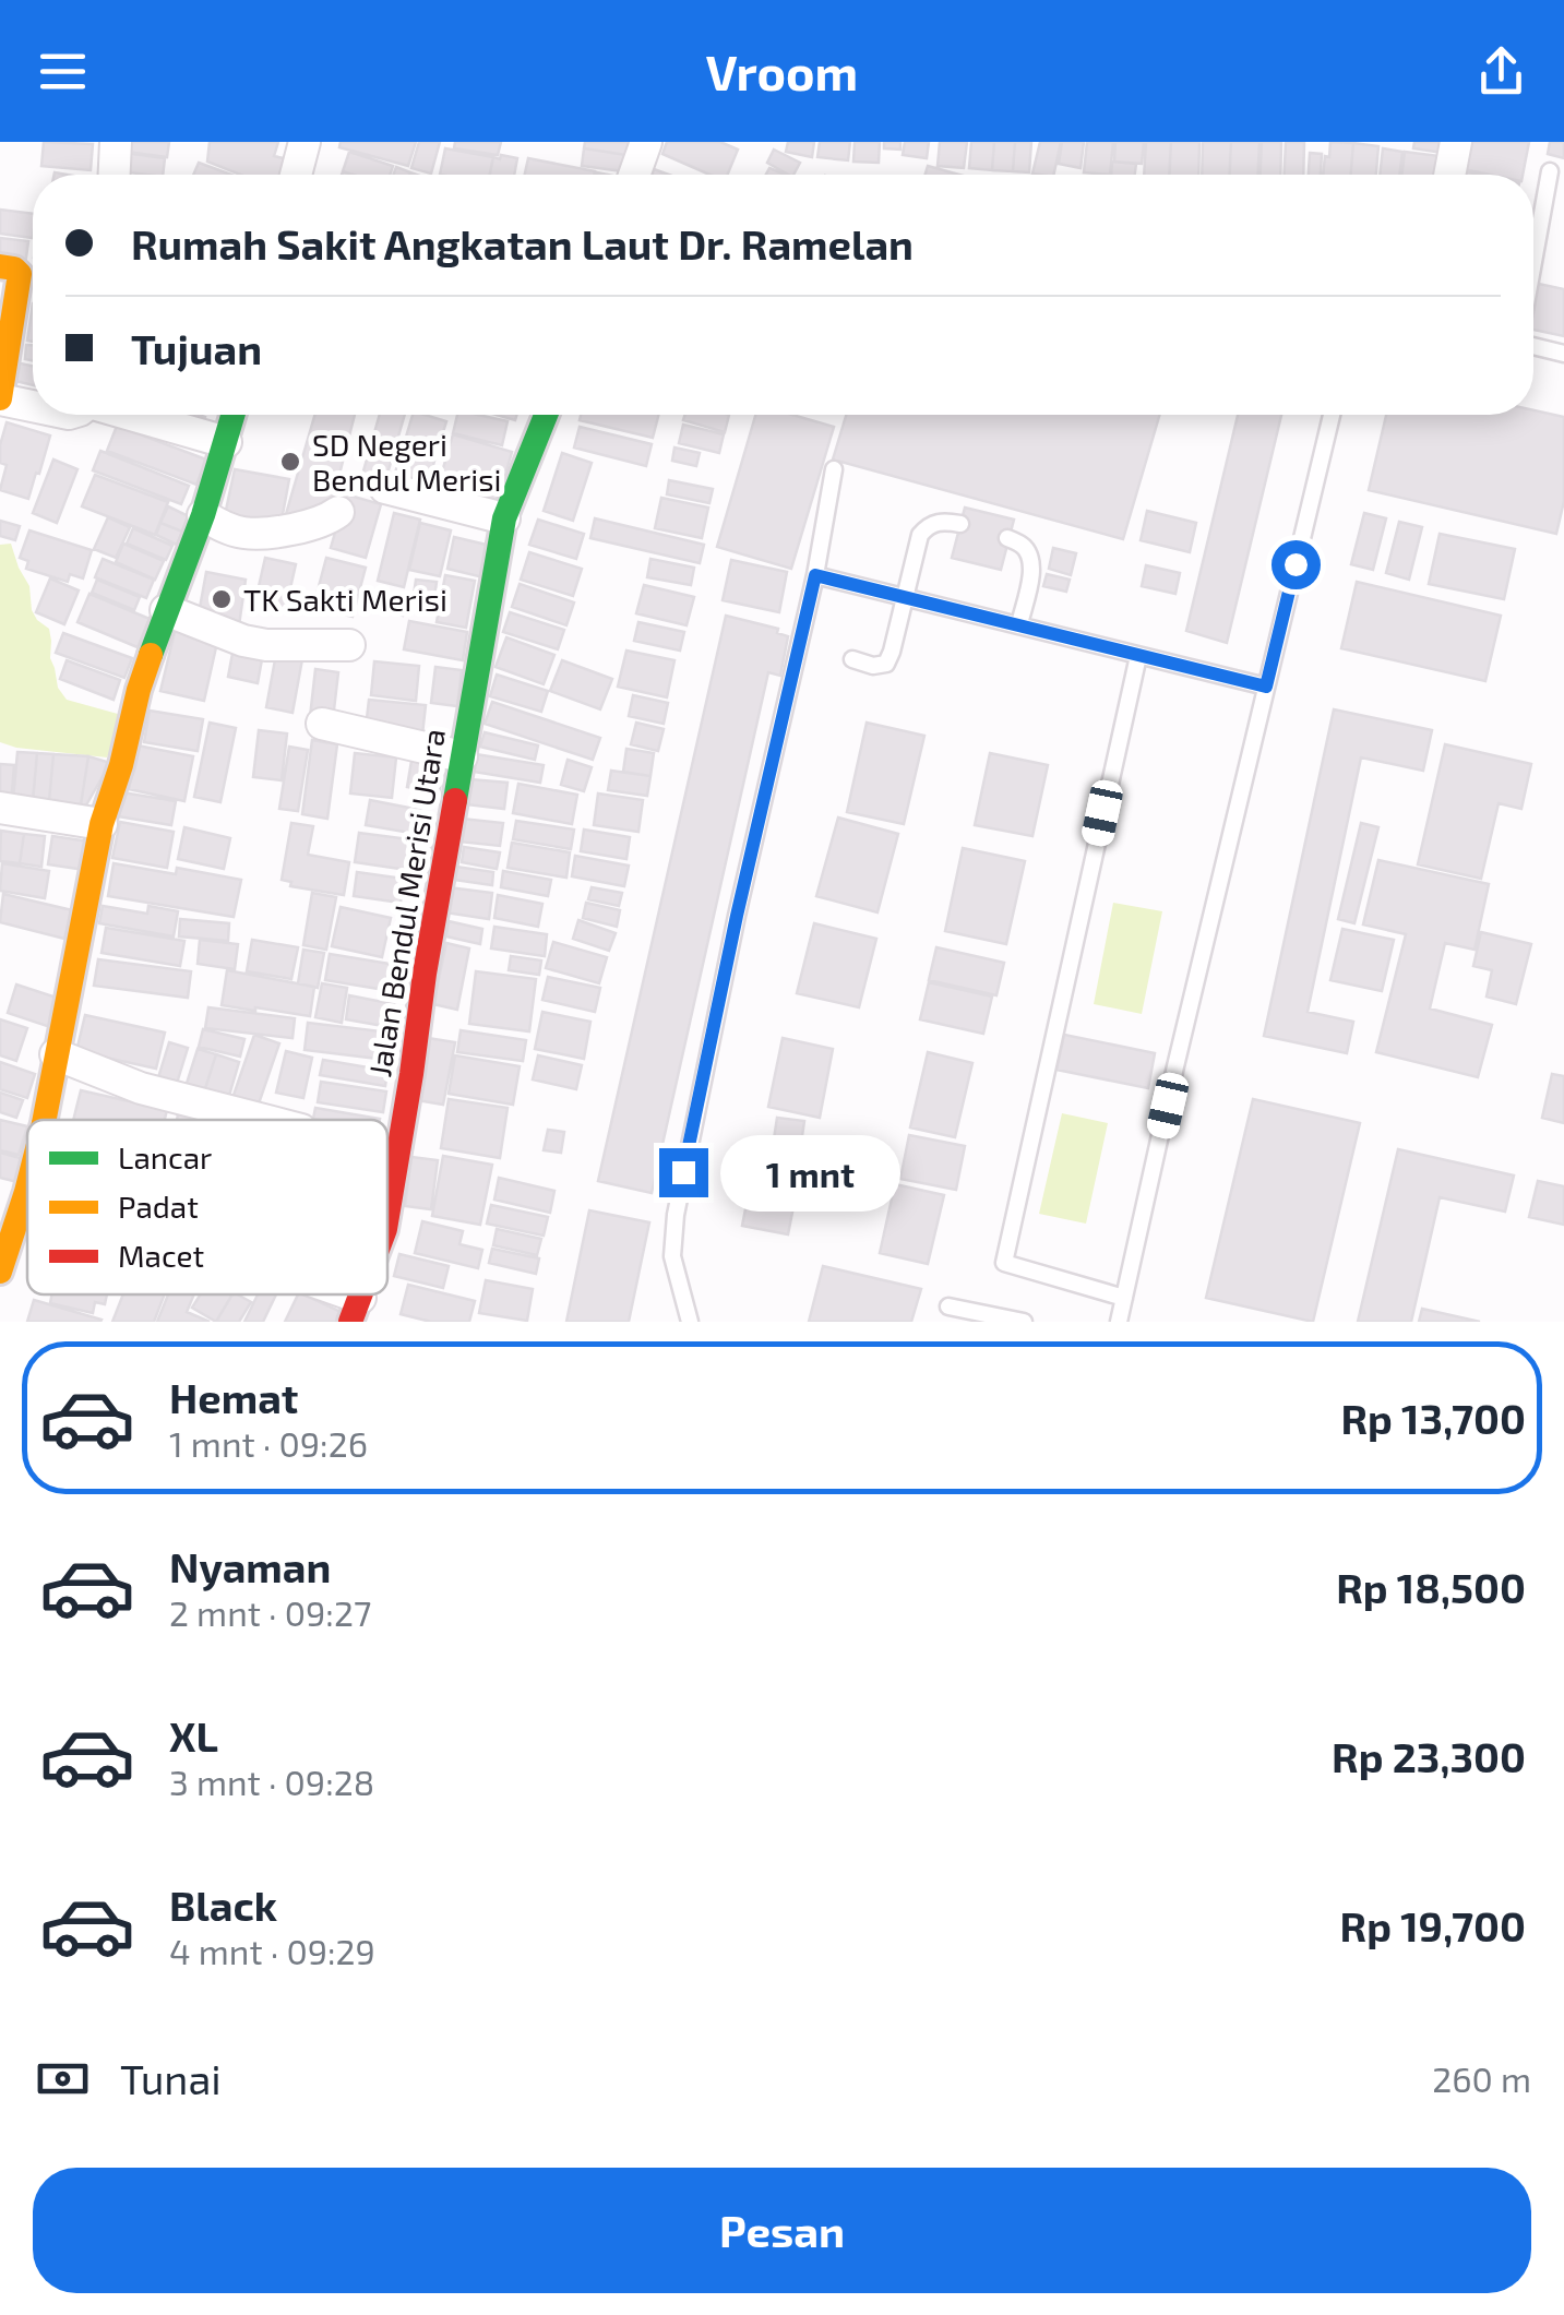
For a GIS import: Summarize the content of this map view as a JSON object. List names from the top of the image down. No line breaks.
{"streets":{"street":["Jalan Bendul Merisi Utara"]},"places":["SD Negeri Bendul Merisi","TK Sakti Merisi"],"legend":["Lancar","Padat","Macet"],"page":{"header":"Vroom","banner":["Rumah Sakit Angkatan Laut Dr. Ramelan","Tujuan"],"bubble":"1 mnt","list":[{"name":"Hemat","note":"1 mnt · 09:26","value":"Rp 13,700"},{"name":"Nyaman","note":"2 mnt · 09:27","value":"Rp 18,500"},{"name":"XL","note":"3 mnt · 09:28","value":"Rp 23,300"},{"name":"Black","note":"4 mnt · 09:29","value":"Rp 19,700"}],"pay":["Tunai","260 m"],"buttons":"Pesan"}}
